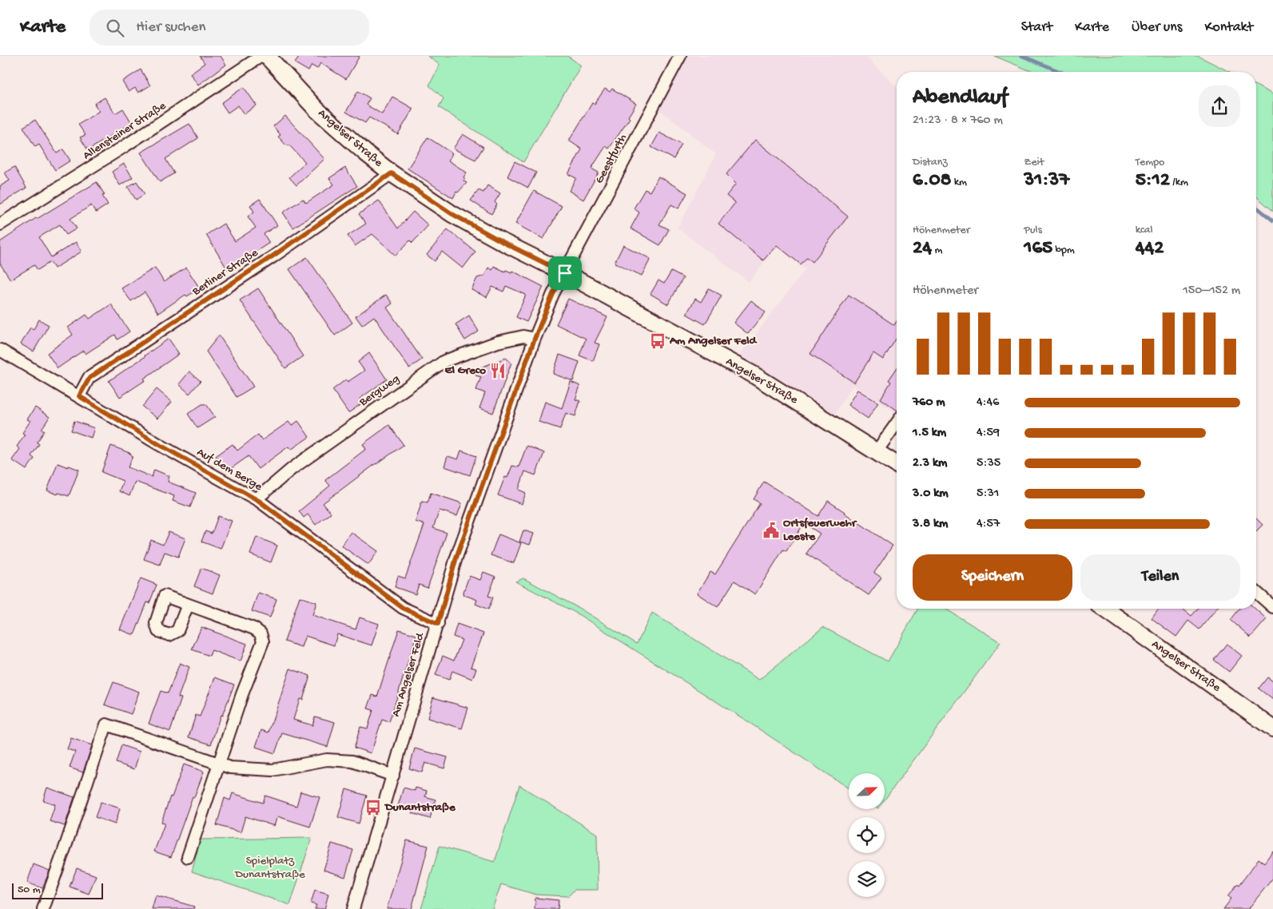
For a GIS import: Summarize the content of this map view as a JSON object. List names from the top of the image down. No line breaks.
{"streets":{"main road":["Angelser Straße"],"street":["Allensteiner Straße","Geestfurth","Berliner Straße","Bergweg","Auf dem Berge","Am Angelser Feld"]},"crossings":[["Angelser Straße","Geestfurth"],["Angelser Straße","Berliner Straße"],["Angelser Straße","Am Angelser Feld"],["Geestfurth","Am Angelser Feld"],["Berliner Straße","Auf dem Berge"],["Bergweg","Auf dem Berge"],["Bergweg","Am Angelser Feld"],["Auf dem Berge","Am Angelser Feld"]],"parks":["Spielplatz Dunantstraße"],"places":{"bus stop":["Am Angelser Feld","Dunantstraße"],"restaurant":["El Greco"],"public building":["Ortsfeuerwehr Leeste"]},"scale_bar":"50 m","north":"top right","page":{"header":"Karte","search":"Hier suchen","nav":["Start","Karte","Über uns","Kontakt"],"heading":["Abendlauf","21:23 · 8 × 760 m"],"stats":[["Distanz","6.08 km"],["Zeit","31:37"],["Tempo","5:12 /km"],["Höhenmeter","24 m"],["Puls","165 bpm"],["kcal","442"]],"chart":["Höhenmeter","150–152 m"],"list":[{"name":"760 m","note":"4:46"},{"name":"1.5 km","note":"4:59"},{"name":"2.3 km","note":"5:35"},{"name":"3.0 km","note":"5:31"},{"name":"3.8 km","note":"4:57"}],"buttons":["Speichern","Teilen"],"scale":"50 m"}}
